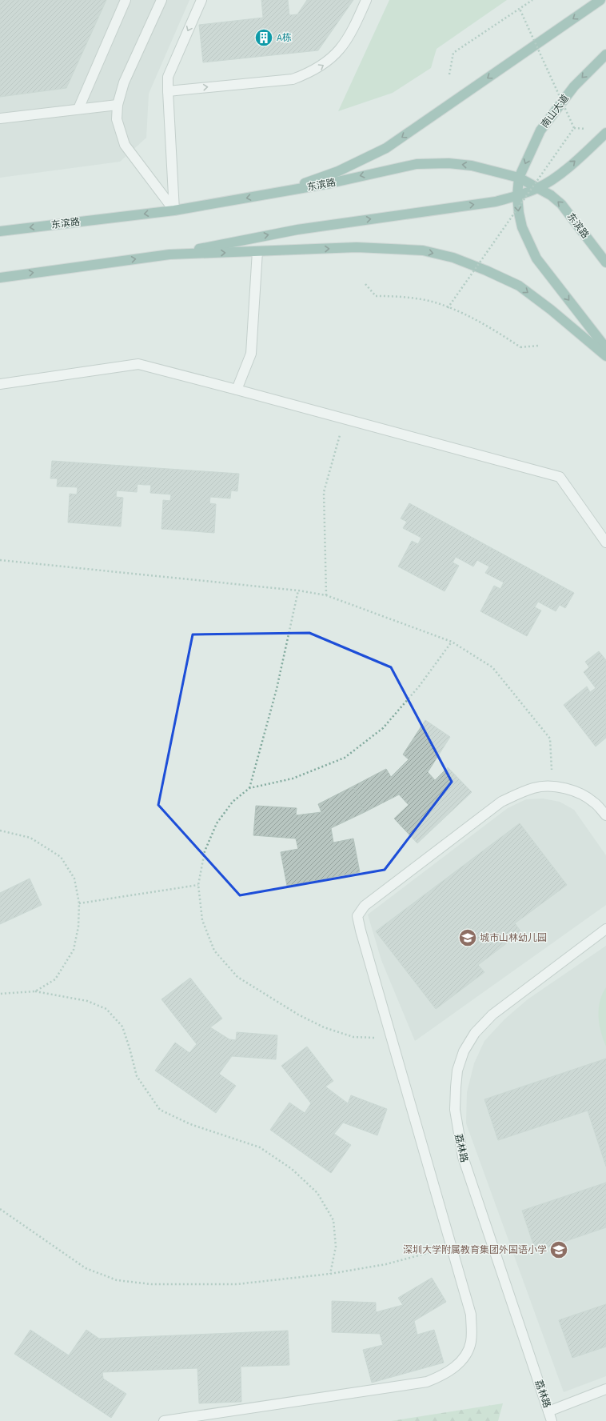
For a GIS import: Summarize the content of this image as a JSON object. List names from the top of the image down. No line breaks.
{"streets":{"main road":["南山大道","东滨路"],"street":["荔林路"]},"crossings":[["南山大道","东滨路"]],"one_way":["南山大道"],"places":{"building":["A栋"],"school or university":["城市山林幼儿园","深圳大学附属教育集团外国语小学"]}}
